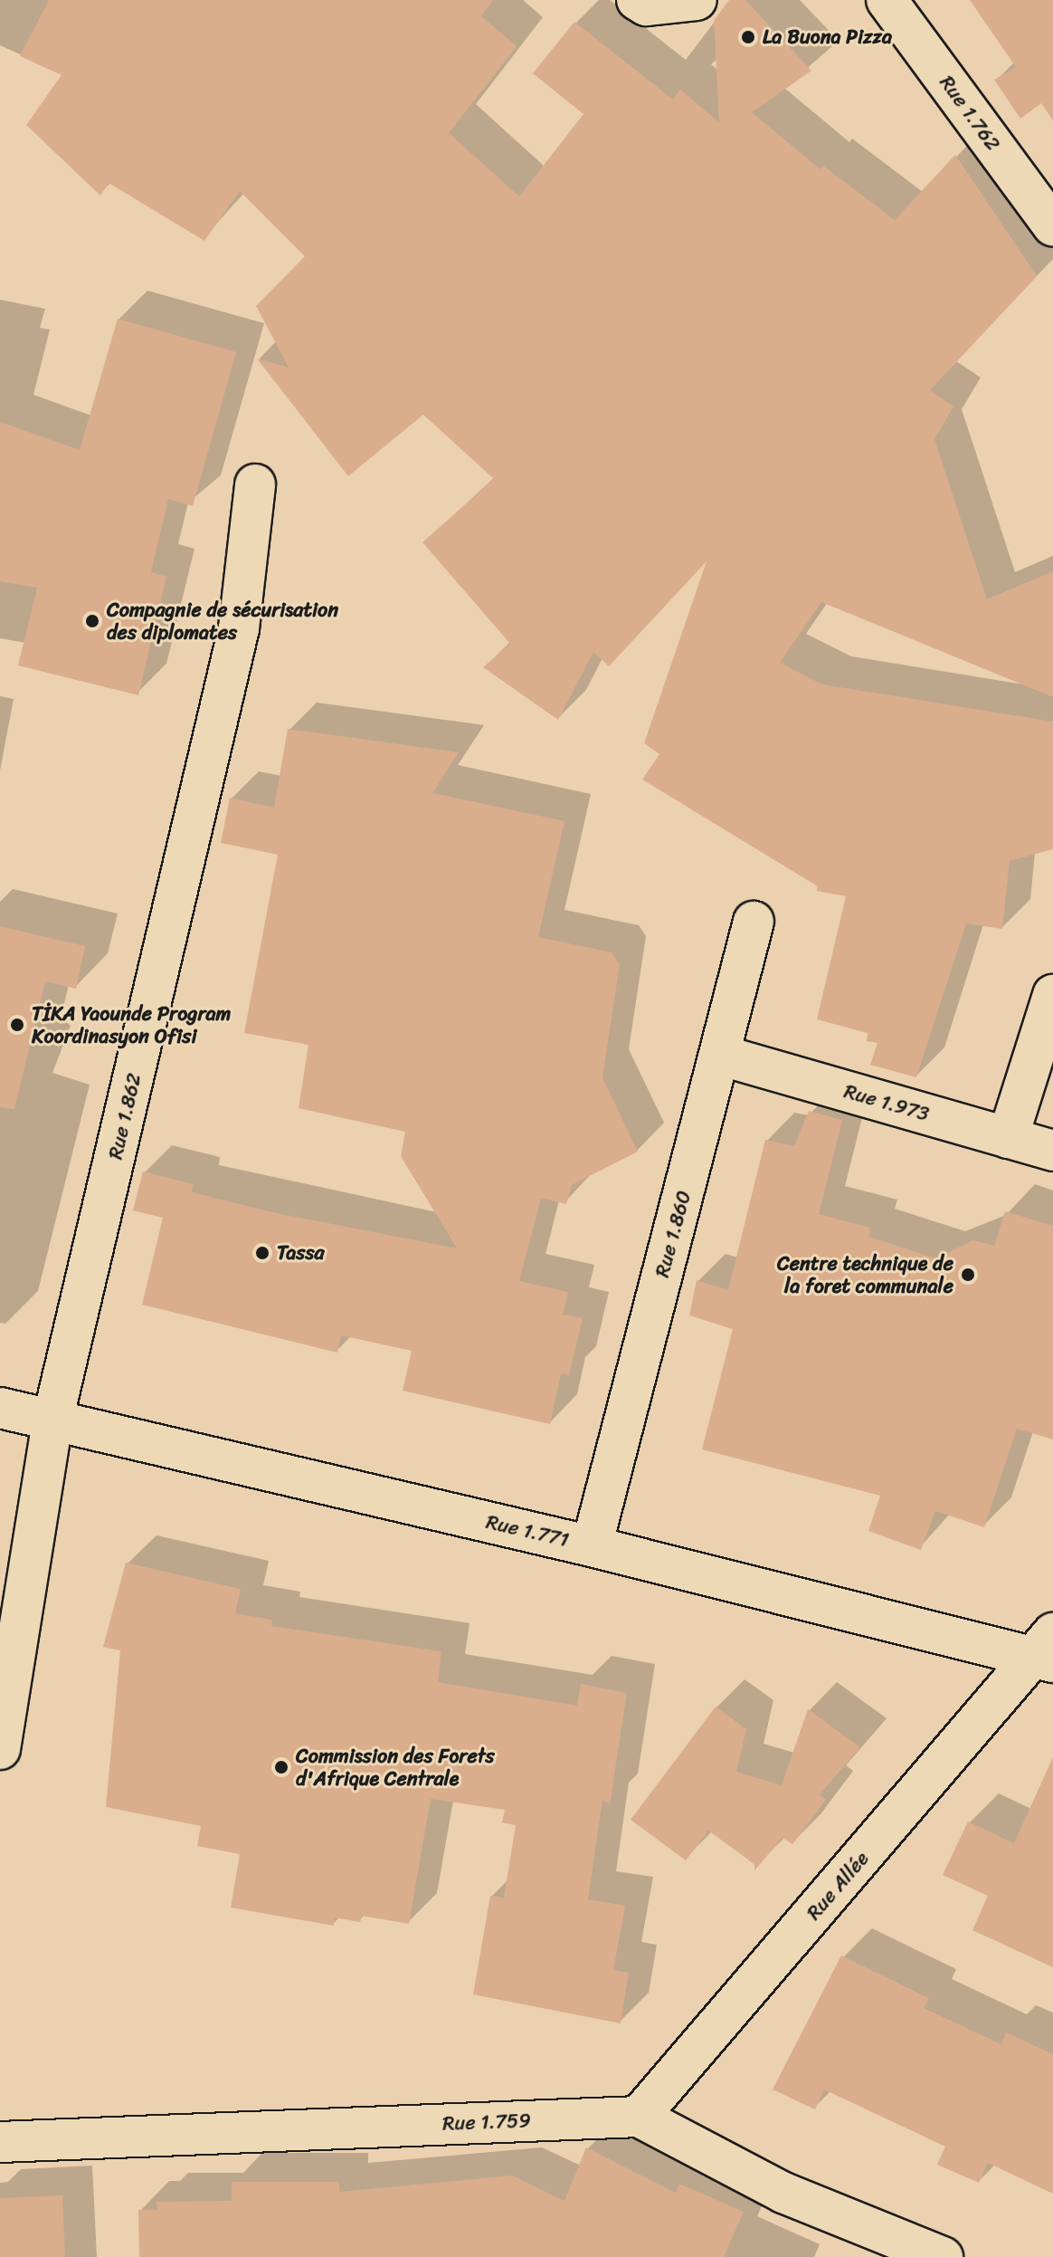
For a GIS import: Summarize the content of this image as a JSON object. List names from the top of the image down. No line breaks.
{"streets":{"street":["Rue 1.762","Rue 1.973","Rue 1.862","Rue 1.860","Rue 1.771","Rue Allée","Rue 1.759"]},"crossings":[["Rue 1.973","Rue 1.860"],["Rue 1.862","Rue 1.771"],["Rue 1.860","Rue 1.771"],["Rue 1.771","Rue Allée"],["Rue Allée","Rue 1.759"]],"places":["La Buona Pizza","Compagnie de sécurisation des diplomates","TİKA Yaounde Program Koordinasyon Ofisi","Tassa","Centre technique de la foret communale","Commission des Forets d'Afrique Centrale"]}
